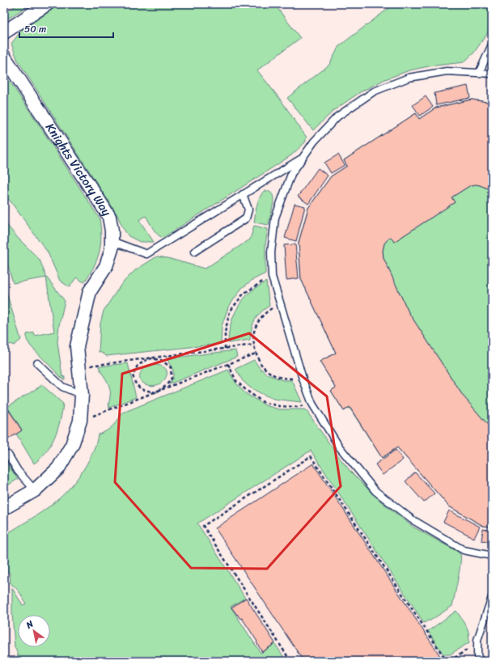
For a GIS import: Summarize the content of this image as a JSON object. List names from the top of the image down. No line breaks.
{"streets":{"street":["Knights Victory Way"]},"scale_bar":"50 m","north":"top left"}
